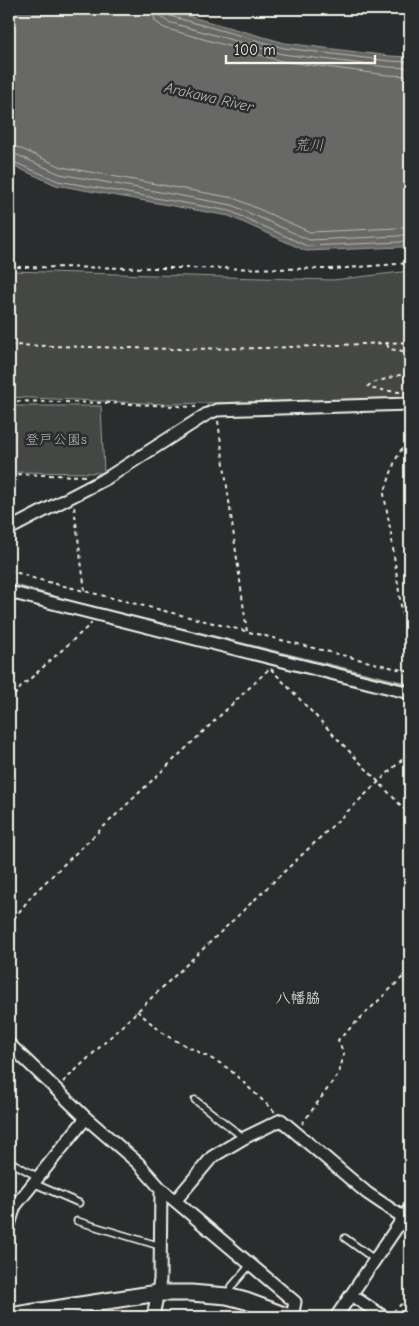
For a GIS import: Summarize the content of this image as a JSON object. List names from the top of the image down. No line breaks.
{"districts":["八幡脇"],"water":["Arakawa River","荒川"],"parks":["登戸公園s"],"scale_bar":"100 m"}
